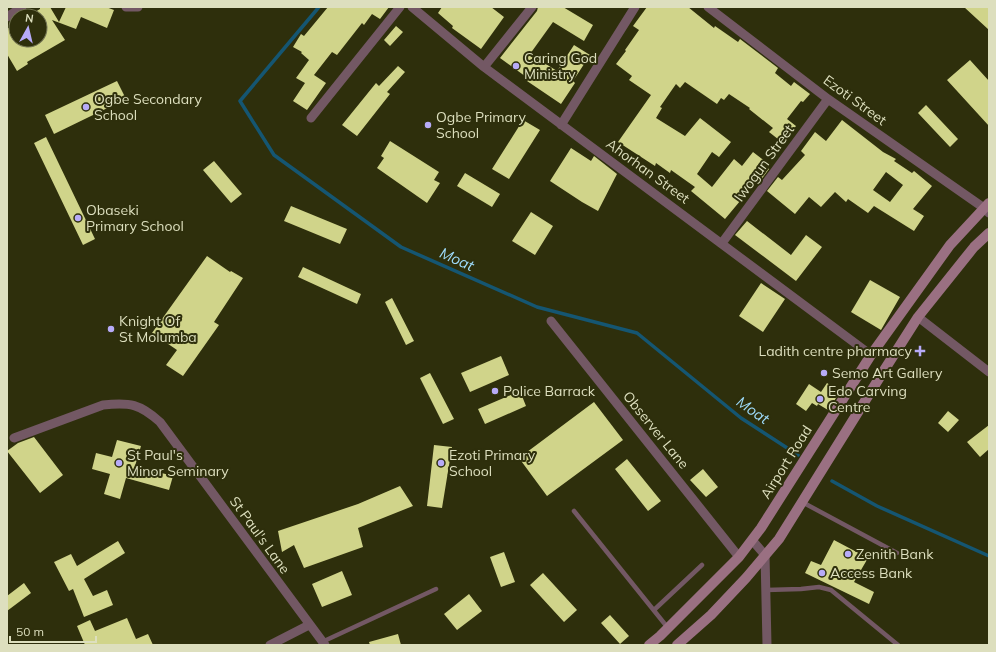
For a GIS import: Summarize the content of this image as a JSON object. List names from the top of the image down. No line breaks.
{"streets":{"main road":["Airport Road"],"street":["Ezoti Street","Iwogun Street","Ahorhan Street","Observer Lane","St Paul's Lane"]},"crossings":[["Ezoti Street","Iwogun Street"],["Ezoti Street","Airport Road"],["Iwogun Street","Ahorhan Street"],["Ahorhan Street","Airport Road"],["Observer Lane","Airport Road"]],"water":["Moat"],"places":{"other":["Caring God Ministry","Ogbe Secondary School","Ogbe Primary School","Obaseki Primary School","Knight Of St Molumba","Semo Art Gallery","Police Barrack","Edo Carving Centre","St Paul's Minor Seminary","Ezoti Primary School","Zenith Bank","Access Bank"],"health":["Ladith centre pharmacy"]},"scale_bar":"50 m","north":"top"}
